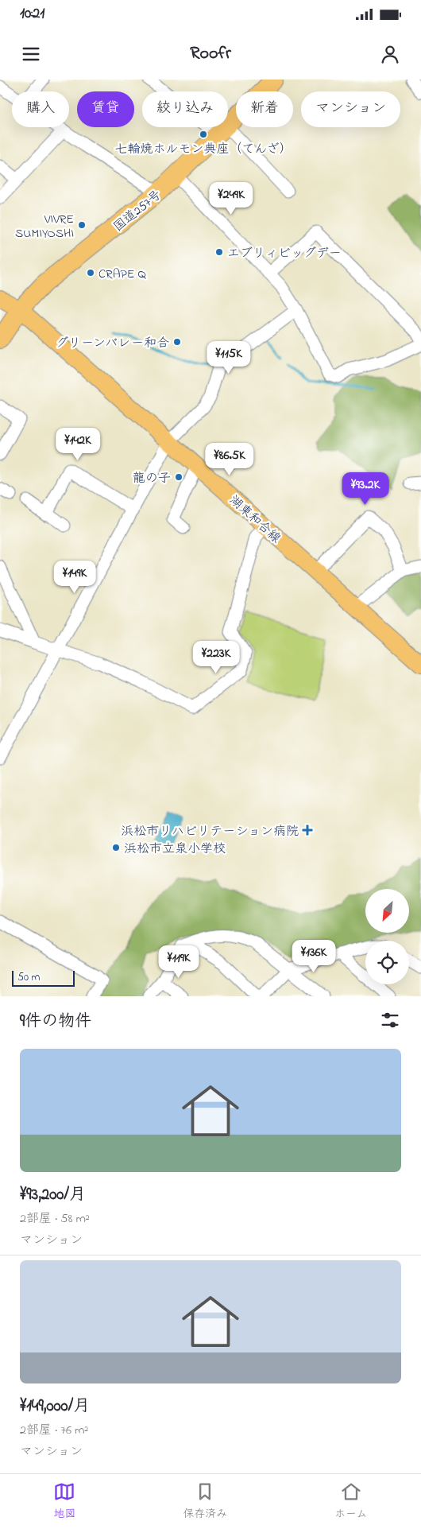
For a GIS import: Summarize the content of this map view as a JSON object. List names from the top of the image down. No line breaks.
{"streets":{"highway":["国道257号"],"main road":["湖東和合線"]},"crossings":[["国道257号","湖東和合線"]],"places":{"other":["七輪焼ホルモン典座（てんざ）","VIVRE SUMIYOSHI","エブリィビッグデー","CRAPE Q","グリーンバレー和合","龍の子","浜松市立泉小学校"],"health":["浜松市リハビリテーション病院"]},"scale_bar":"50 m","north":"bottom left","page":{"status":"10:21","header":"Roofr","chip":["購入","賃貸","絞り込み","新着","マンション"],"price":["¥249K","¥115K","¥142K","¥86.5K","¥93.2K","¥149K","¥223K","¥136K","¥119K"],"scale":"50 m","heading":"9件の物件","list":[{"name":"¥93,200/月","note":"2部屋 · 58 m² · マンション"},{"name":"¥149,000/月","note":"2部屋 · 76 m² · マンション"}],"tabs":["地図","保存済み","ホーム"]}}
